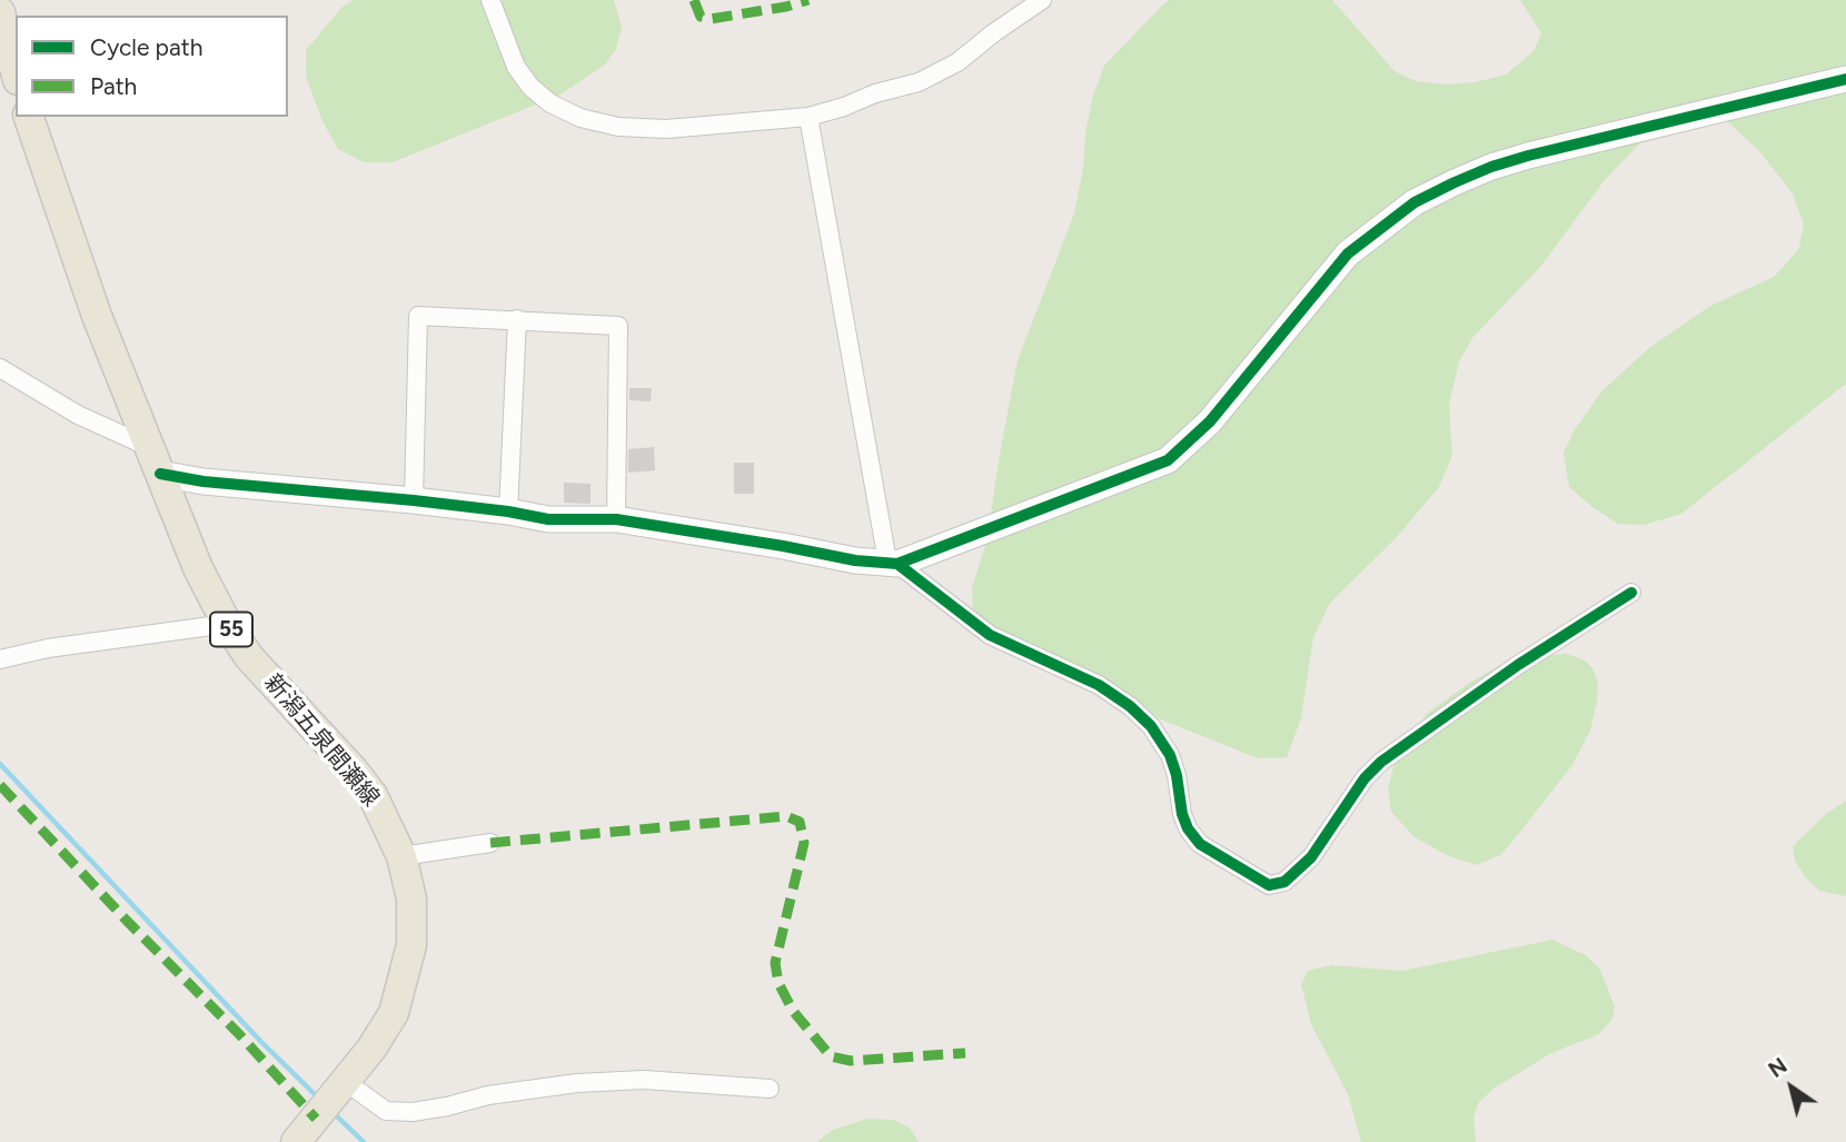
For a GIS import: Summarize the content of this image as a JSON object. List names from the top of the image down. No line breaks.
{"streets":{"main road":["55","新潟五泉間瀬線"]},"legend":["Cycle path","Path"],"north":"top left"}
